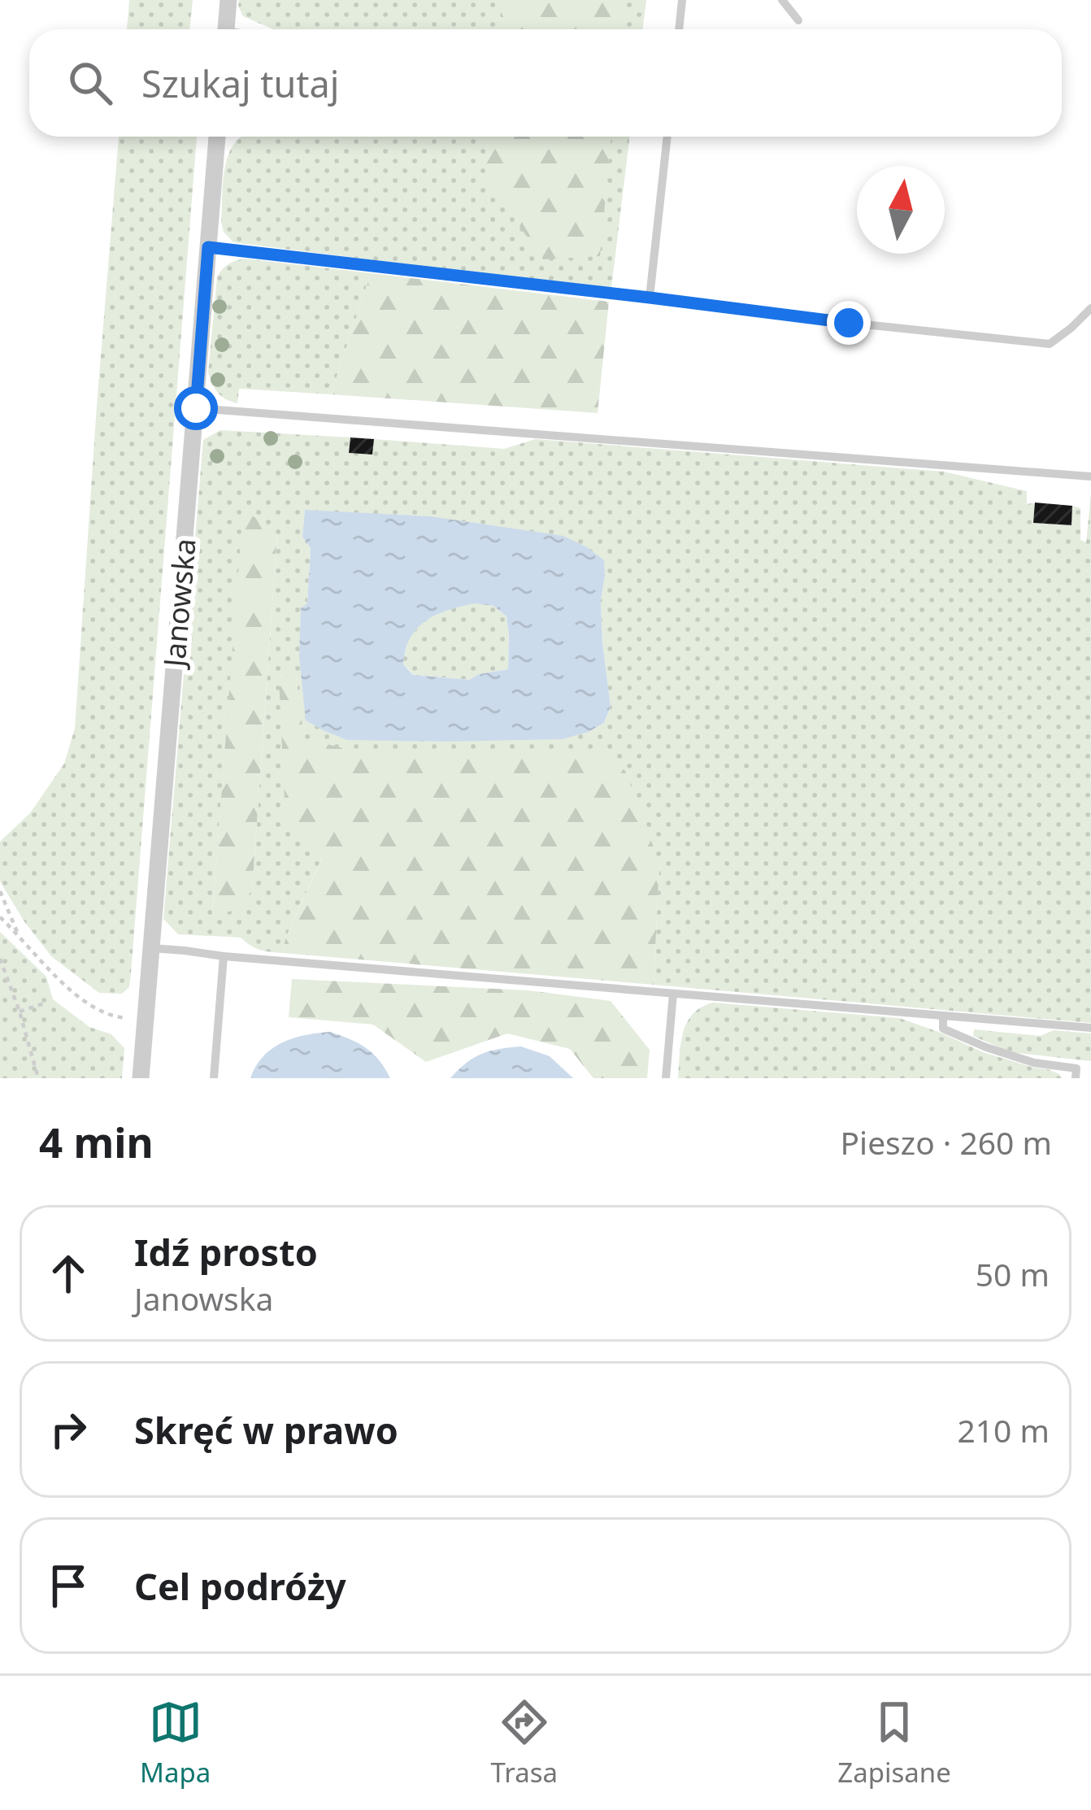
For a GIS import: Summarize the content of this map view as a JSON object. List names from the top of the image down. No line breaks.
{"streets":{"street":["Janowska"]},"north":"top","page":{"search":"Szukaj tutaj","heading":["4 min","Pieszo · 260 m"],"list":[["Idź prosto","Janowska","50 m"],["Skręć w prawo","210 m"],"Cel podróży"],"nav":["Mapa","Trasa","Zapisane"]}}
